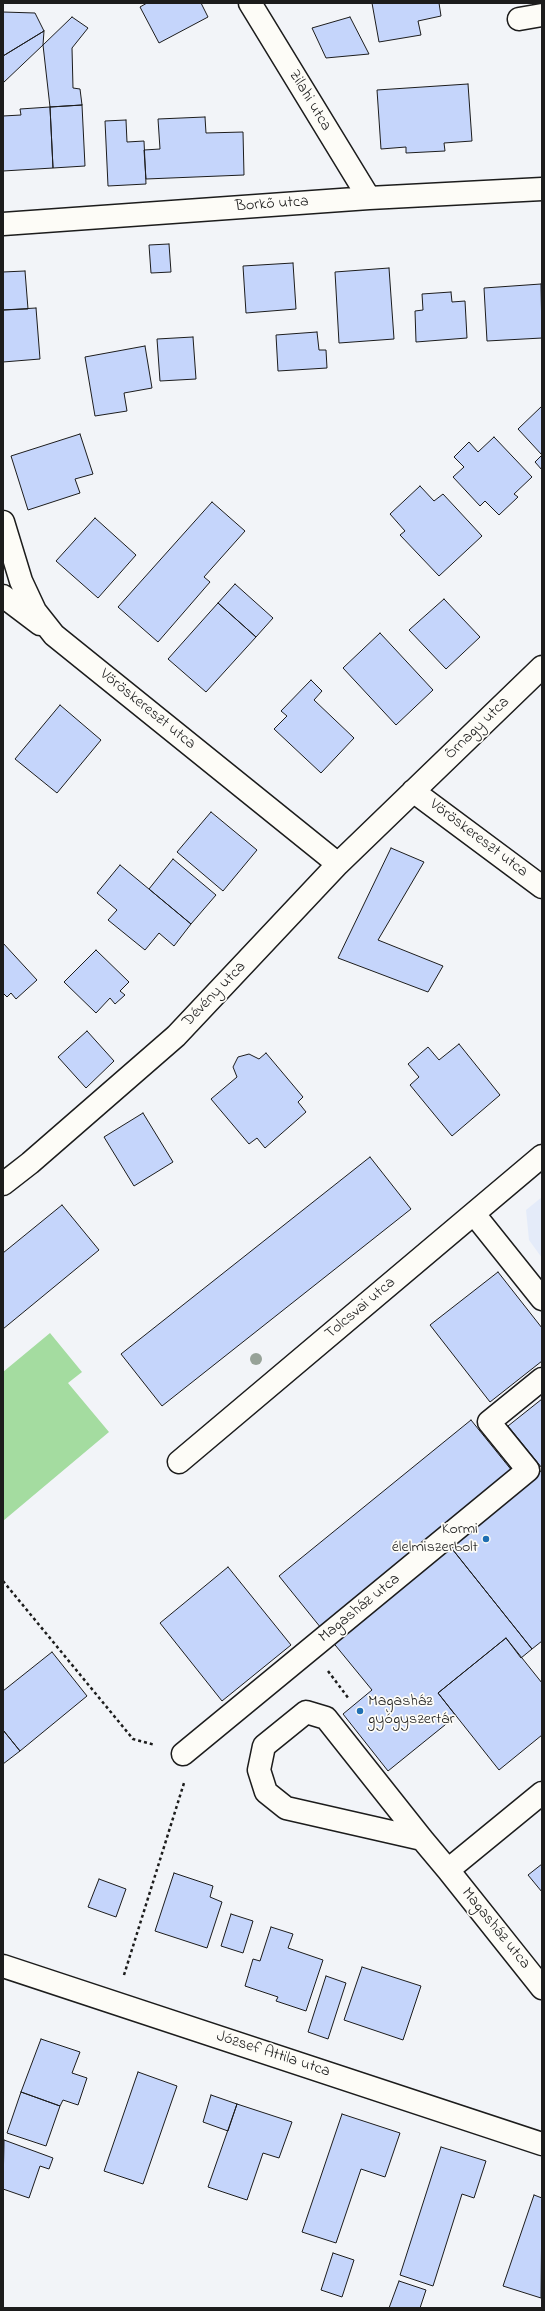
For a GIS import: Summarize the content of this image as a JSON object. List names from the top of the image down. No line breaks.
{"streets":{"street":["Zilahi utca","Borkő utca","Vöröskereszt utca","Őrnagy utca","Dévény utca","Tolcsvai utca","Magasház utca","József Attila utca"]},"crossings":[["Zilahi utca","Borkő utca"],["Vöröskereszt utca","Őrnagy utca"],["Vöröskereszt utca","Dévény utca"],["Őrnagy utca","Dévény utca"]],"places":["Kormi élelmiszerbolt","Magasház gyógyszertár"]}
